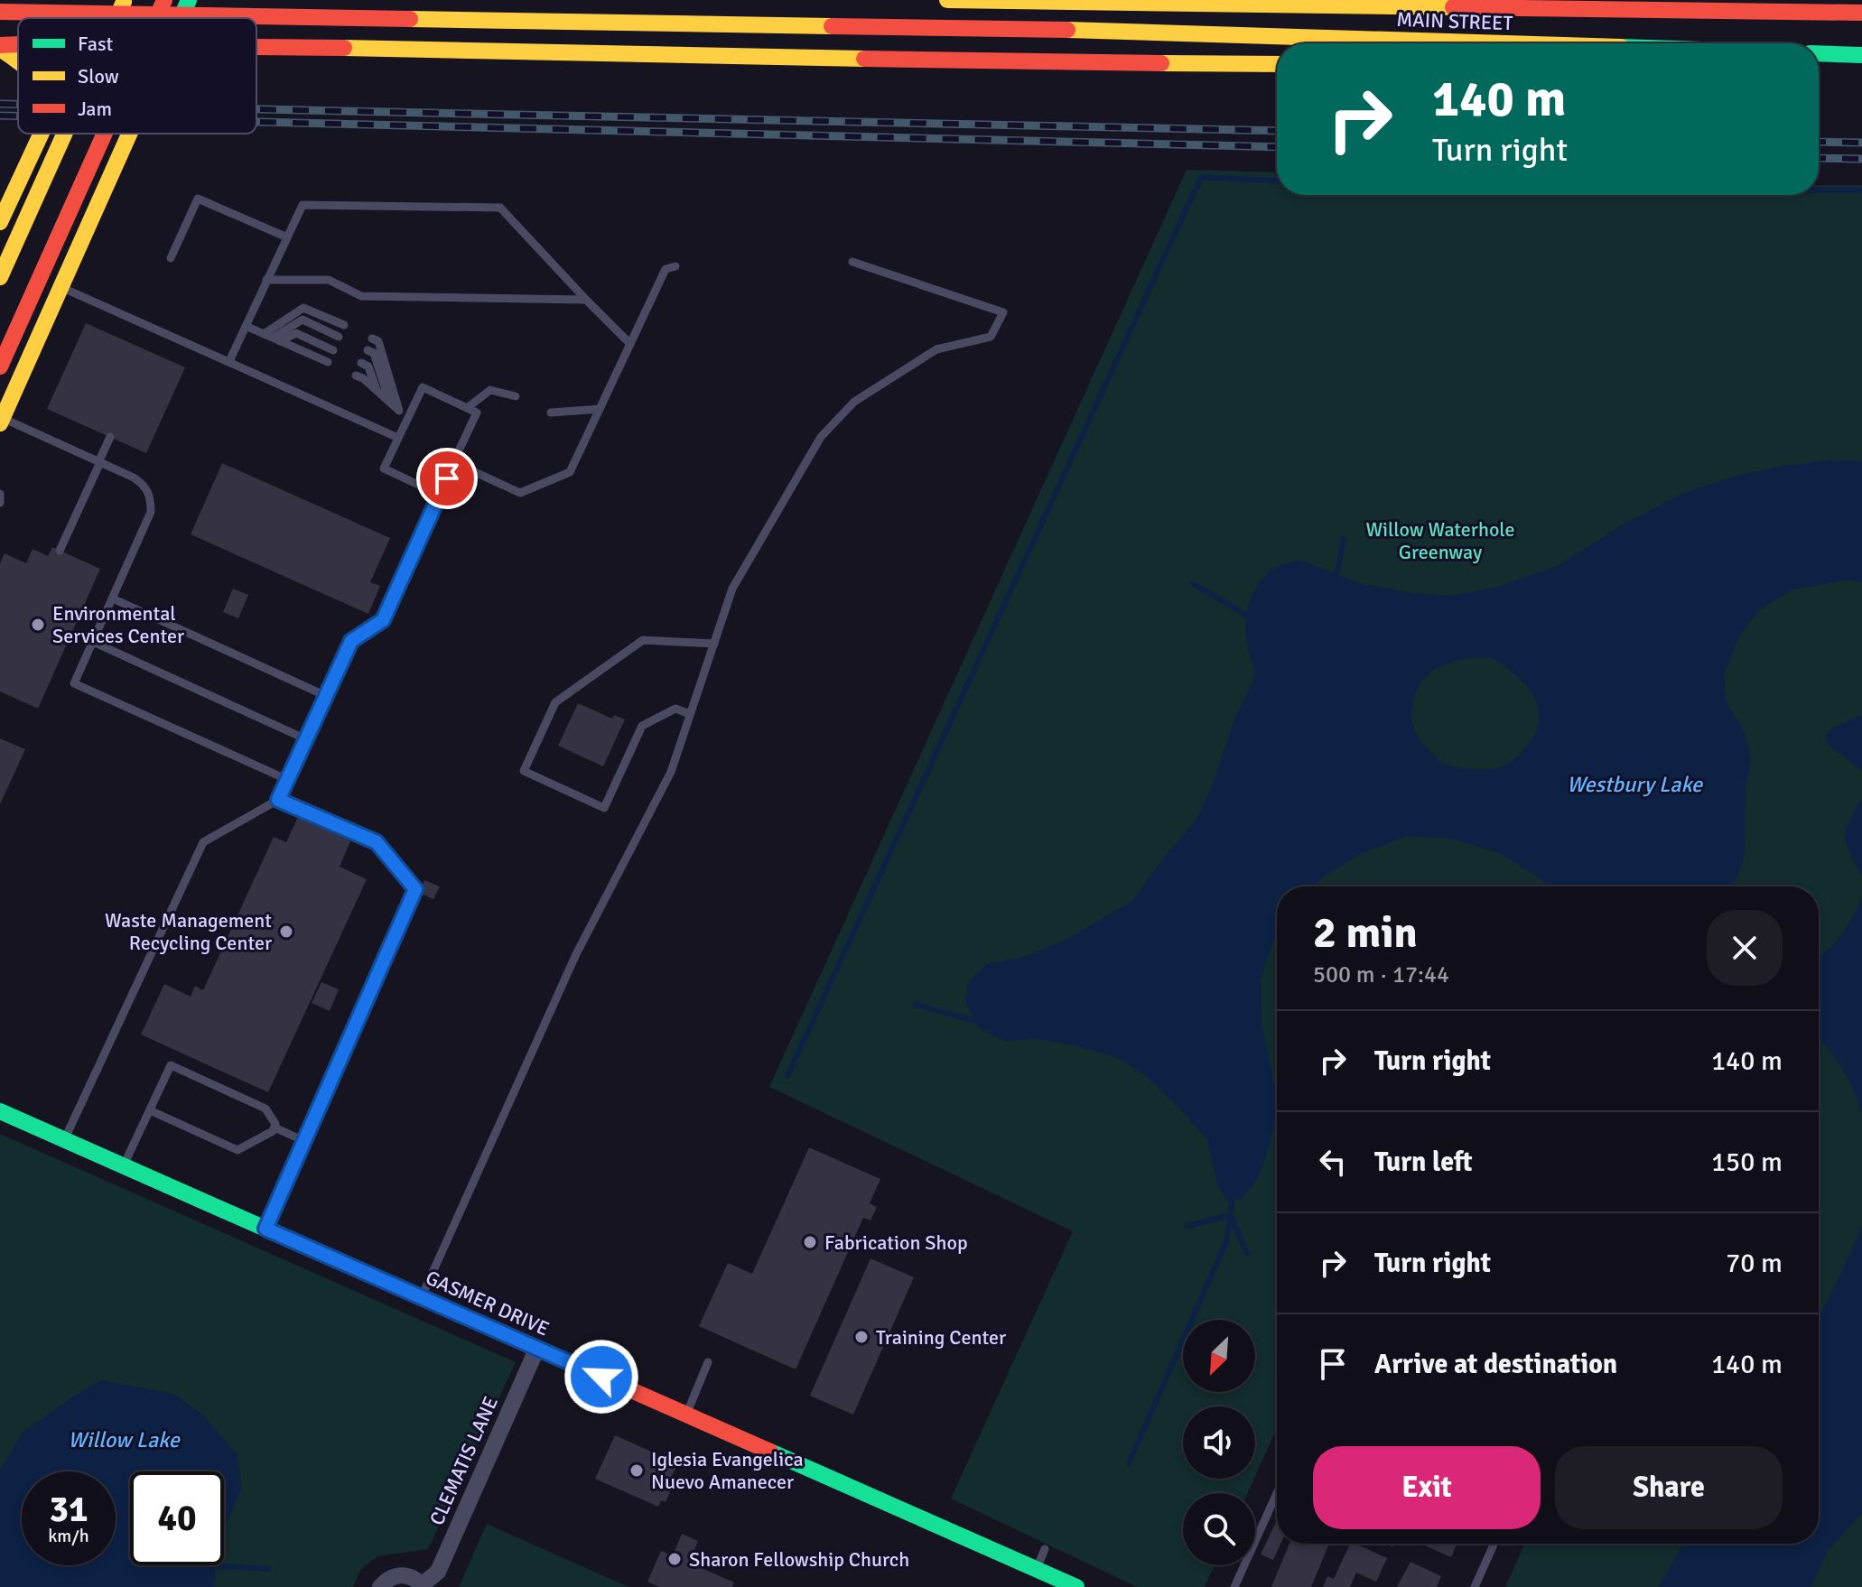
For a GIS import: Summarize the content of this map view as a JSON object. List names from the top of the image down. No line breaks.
{"streets":{"main road":["MAIN STREET","GASMER DRIVE"],"street":["CLEMATIS LANE"]},"crossings":[["GASMER DRIVE","CLEMATIS LANE"]],"water":["Westbury Lake","Willow Lake"],"parks":["Willow Waterhole Greenway"],"places":["Environmental Services Center","Waste Management Recycling Center","Fabrication Shop","Training Center","Iglesia Evangelica Nuevo Amanecer","Sharon Fellowship Church"],"legend":["Fast","Slow","Jam"],"north":"bottom left","page":{"turn":["140 m","Turn right"],"heading":["2 min","500 m · 17:44"],"list":[{"name":"Turn right","value":"140 m"},{"name":"Turn left","value":"150 m"},{"name":"Turn right","value":"70 m"},{"name":"Arrive at destination","value":"140 m"}],"buttons":["Exit","Share"],"speed":"31 km/h","limit":"40"}}
